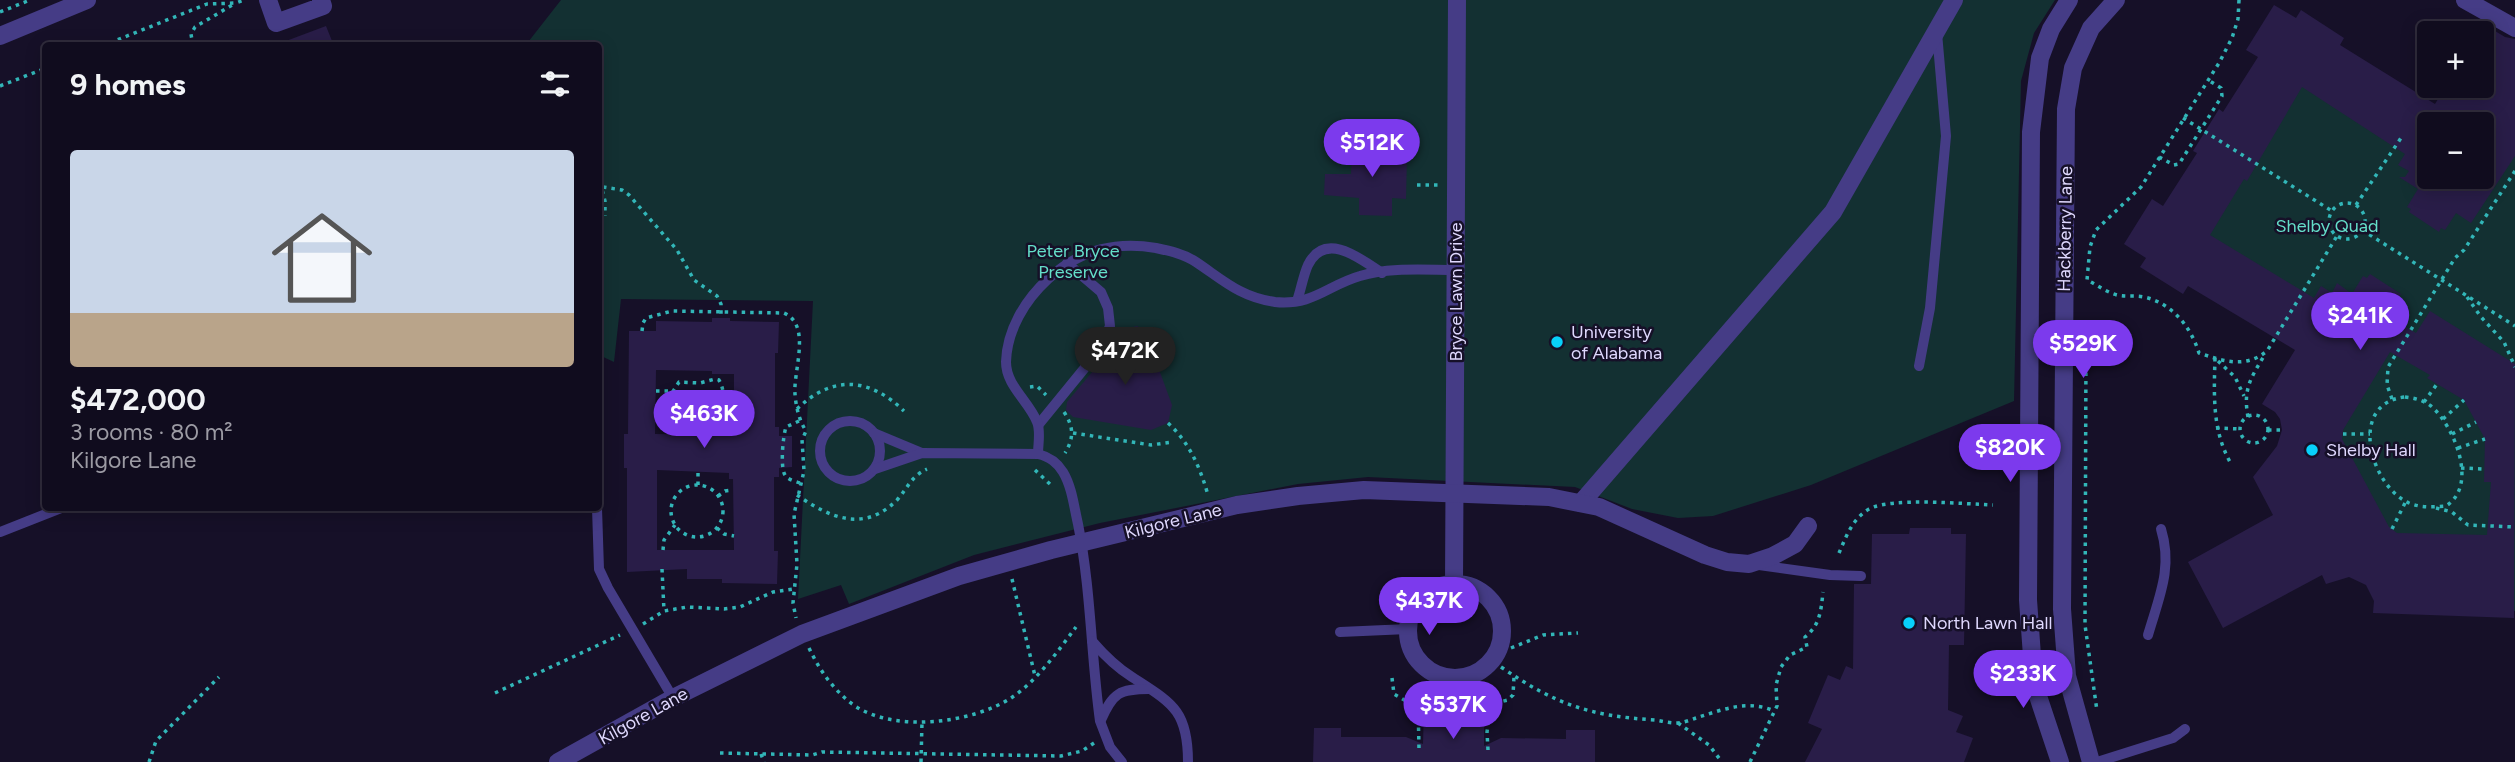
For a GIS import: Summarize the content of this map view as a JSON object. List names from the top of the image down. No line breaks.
{"streets":{"street":["Hackberry Lane","Bryce Lawn Drive","Kilgore Lane"]},"crossings":[["Bryce Lawn Drive","Kilgore Lane"]],"parks":["Shelby Quad","Peter Bryce Preserve"],"places":["University of Alabama","Shelby Hall","North Lawn Hall"],"page":{"map_buttons":["+","−"],"heading":"9 homes","price":["$512K","$241K","$529K","$472K","$463K","$820K","$437K","$233K","$537K"],"list":[{"name":"$472,000","note":"3 rooms · 80 m² · Kilgore Lane"}]}}
